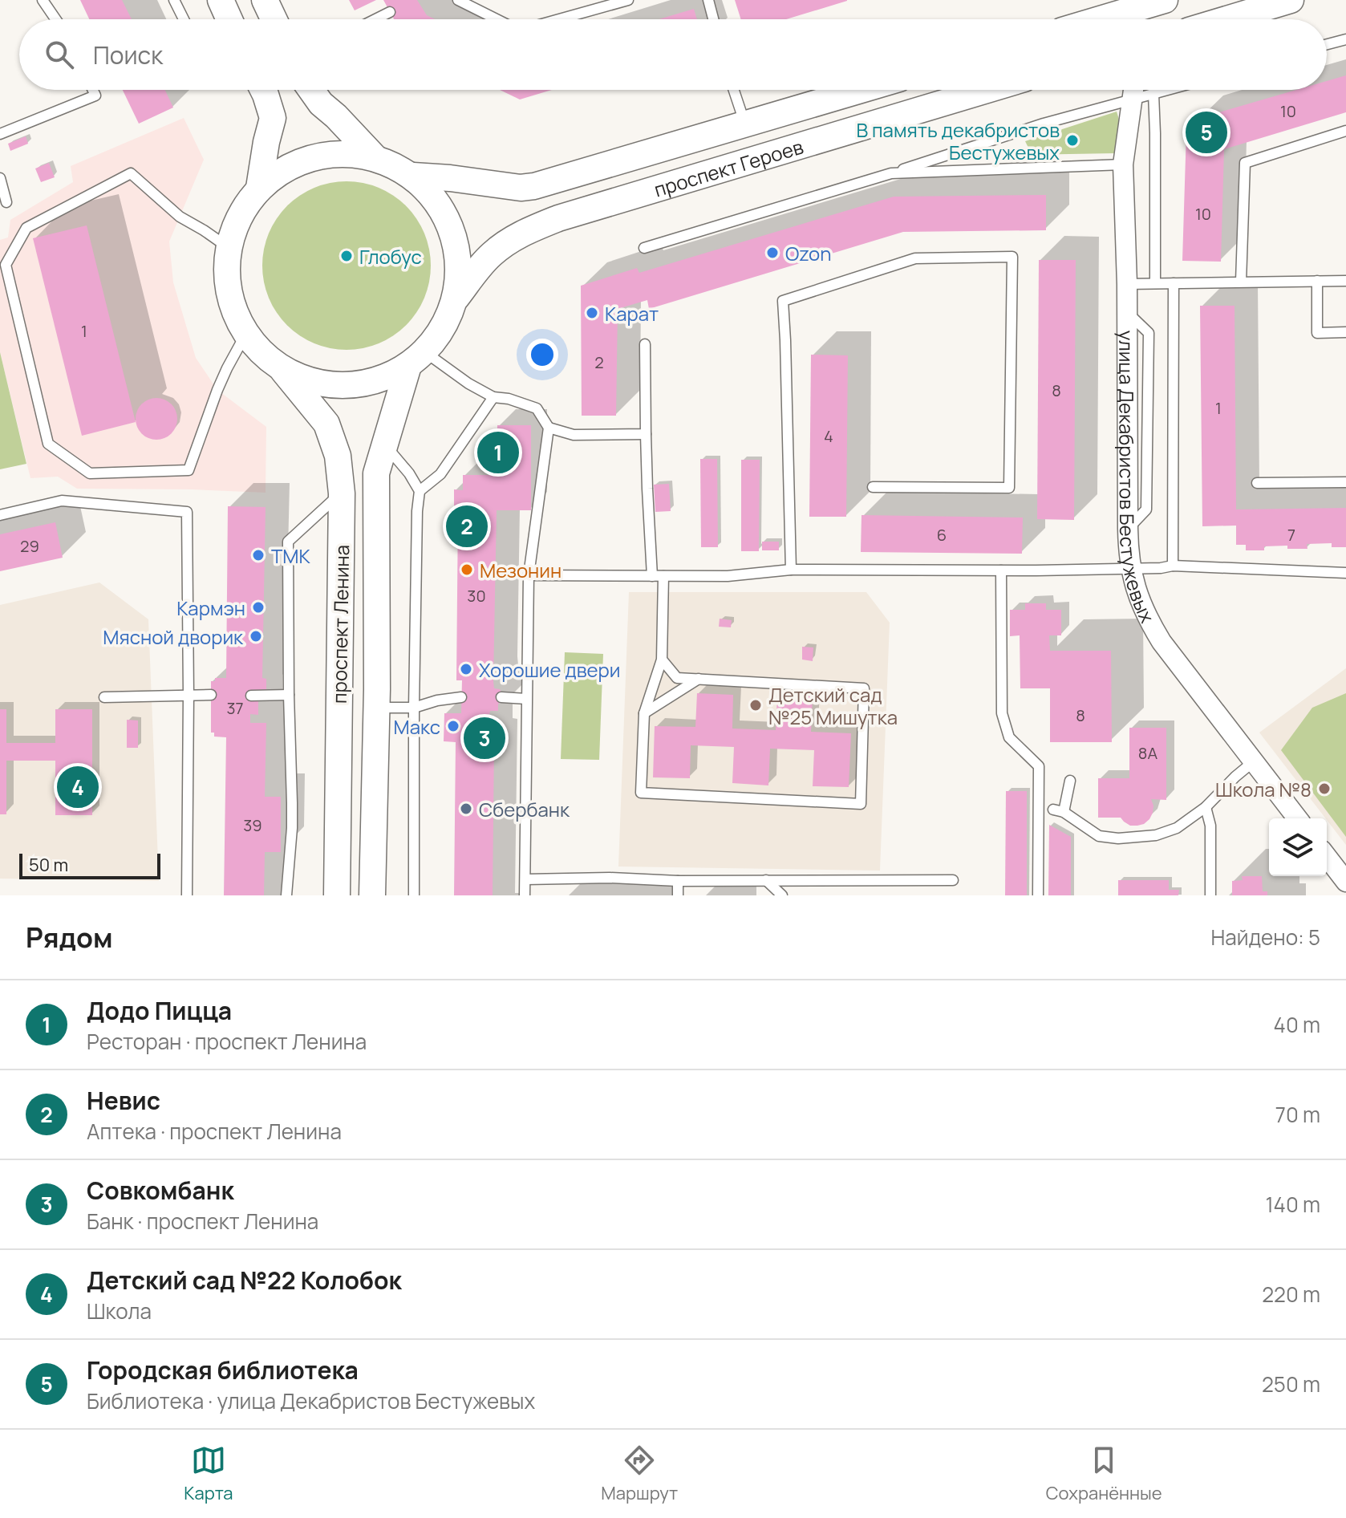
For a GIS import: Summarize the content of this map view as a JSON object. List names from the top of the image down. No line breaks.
{"streets":{"main road":["проспект Героев","проспект Ленина"],"street":["улица Декабристов Бестужевых"]},"places":["В память декабристов Бестужевых","Ozon","Глобус","Карат","ТМК","Мезонин","Кармэн","Мясной дворик","Хорошие двери","Детский сад №25 Мишутка","Макс","Школа №8","Сбербанк"],"house_numbers":["10","10","1","2","8","1","4","6","7","29","30","37","8","8А","39"],"scale_bar":"50 m","page":{"search":"Поиск","pins":["5","1","2","3","4"],"scale":"50 m","heading":["Рядом","Найдено: 5"],"list":[{"mark":"1","name":"Додо Пицца","note":"Ресторан · проспект Ленина","value":"40 m"},{"mark":"2","name":"Невис","note":"Аптека · проспект Ленина","value":"70 m"},{"mark":"3","name":"Совкомбанк","note":"Банк · проспект Ленина","value":"140 m"},{"mark":"4","name":"Детский сад №22 Колобок","note":"Школа","value":"220 m"},{"mark":"5","name":"Городская библиотека","note":"Библиотека · улица Декабристов Бестужевых","value":"250 m"}],"nav":["Карта","Маршрут","Сохранённые"]}}
